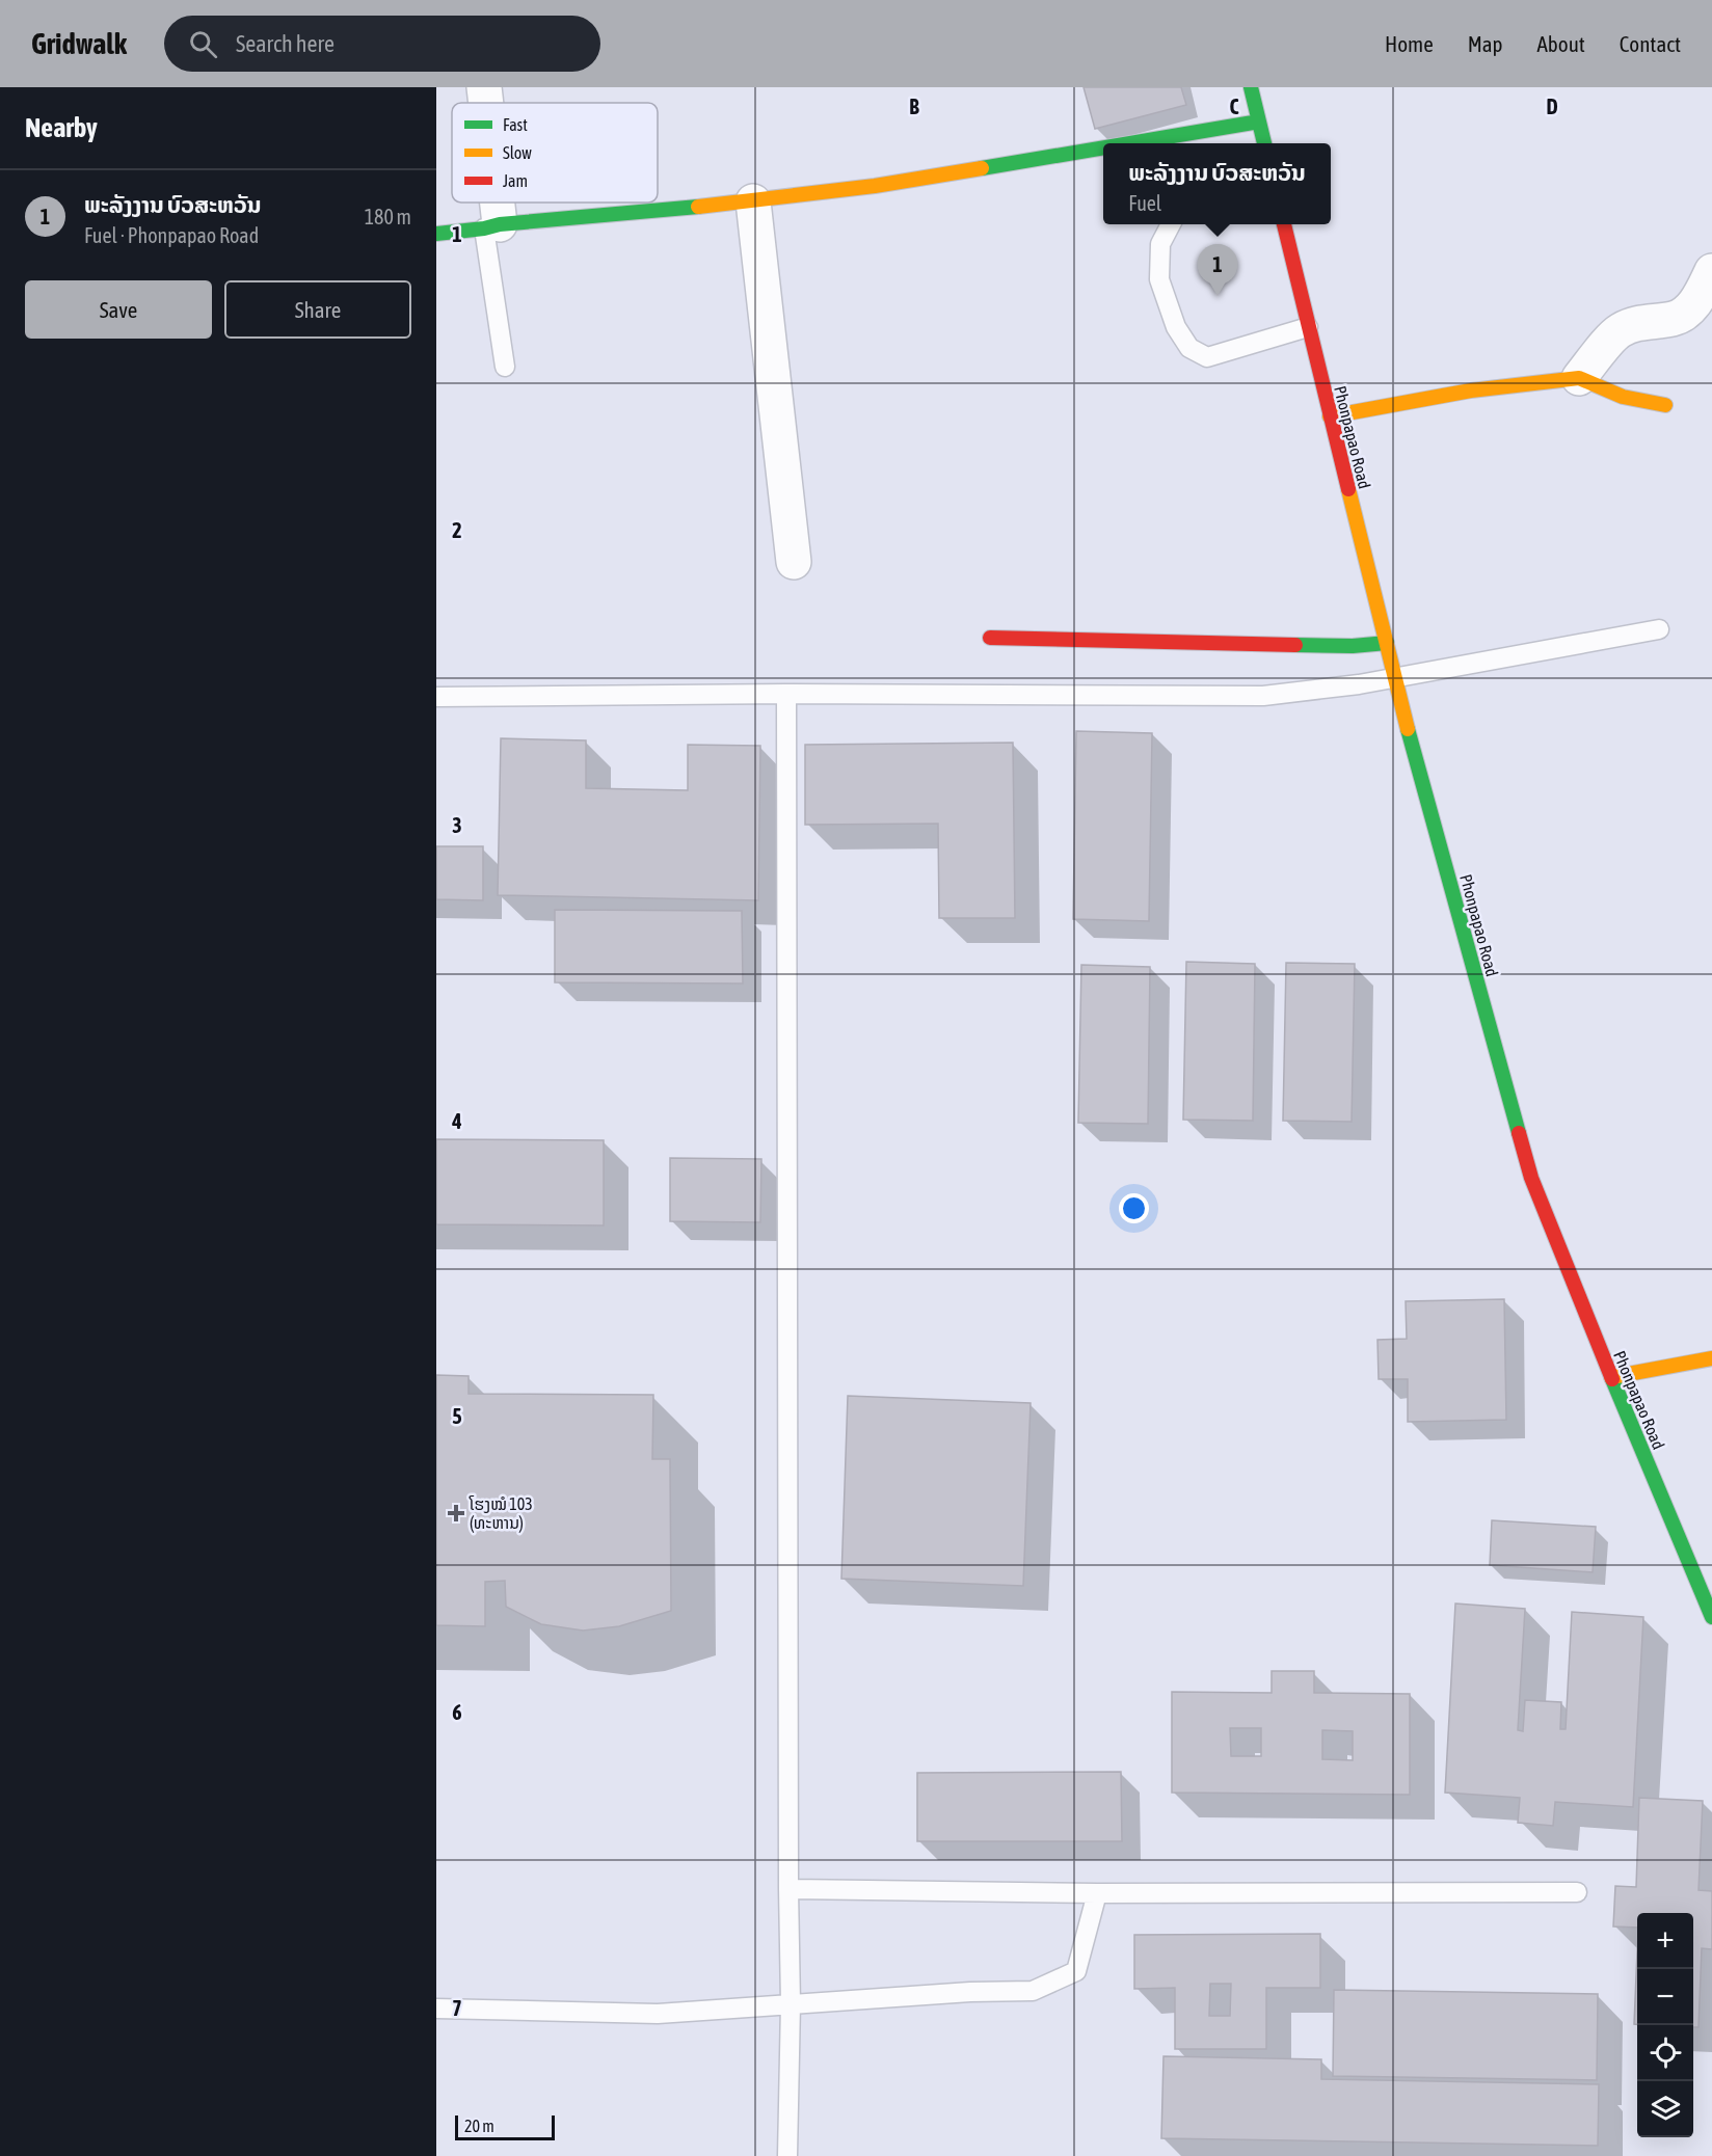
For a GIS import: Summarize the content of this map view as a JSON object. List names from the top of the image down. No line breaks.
{"streets":{"street":["Phonpapao Road"]},"places":{"health":["ໂຮງໝໍ 103 (ທະຫານ)"]},"legend":["Fast","Slow","Jam"],"scale_bar":"20 m","page":{"header":"Gridwalk","search":"Search here","nav":["Home","Map","About","Contact"],"heading":"Nearby","popup":["ພະລັງງານ ບົວສະຫວັນ","Fuel"],"list":[{"mark":"1","name":"ພະລັງງານ ບົວສະຫວັນ","note":"Fuel · Phonpapao Road","value":"180 m"}],"pins":"1","buttons":["Save","Share"],"map_buttons":["+","−"],"scale":"20 m"},"grid":{"columns":["B","C","D"],"rows":["1","2","3","4","5","6","7"]}}
